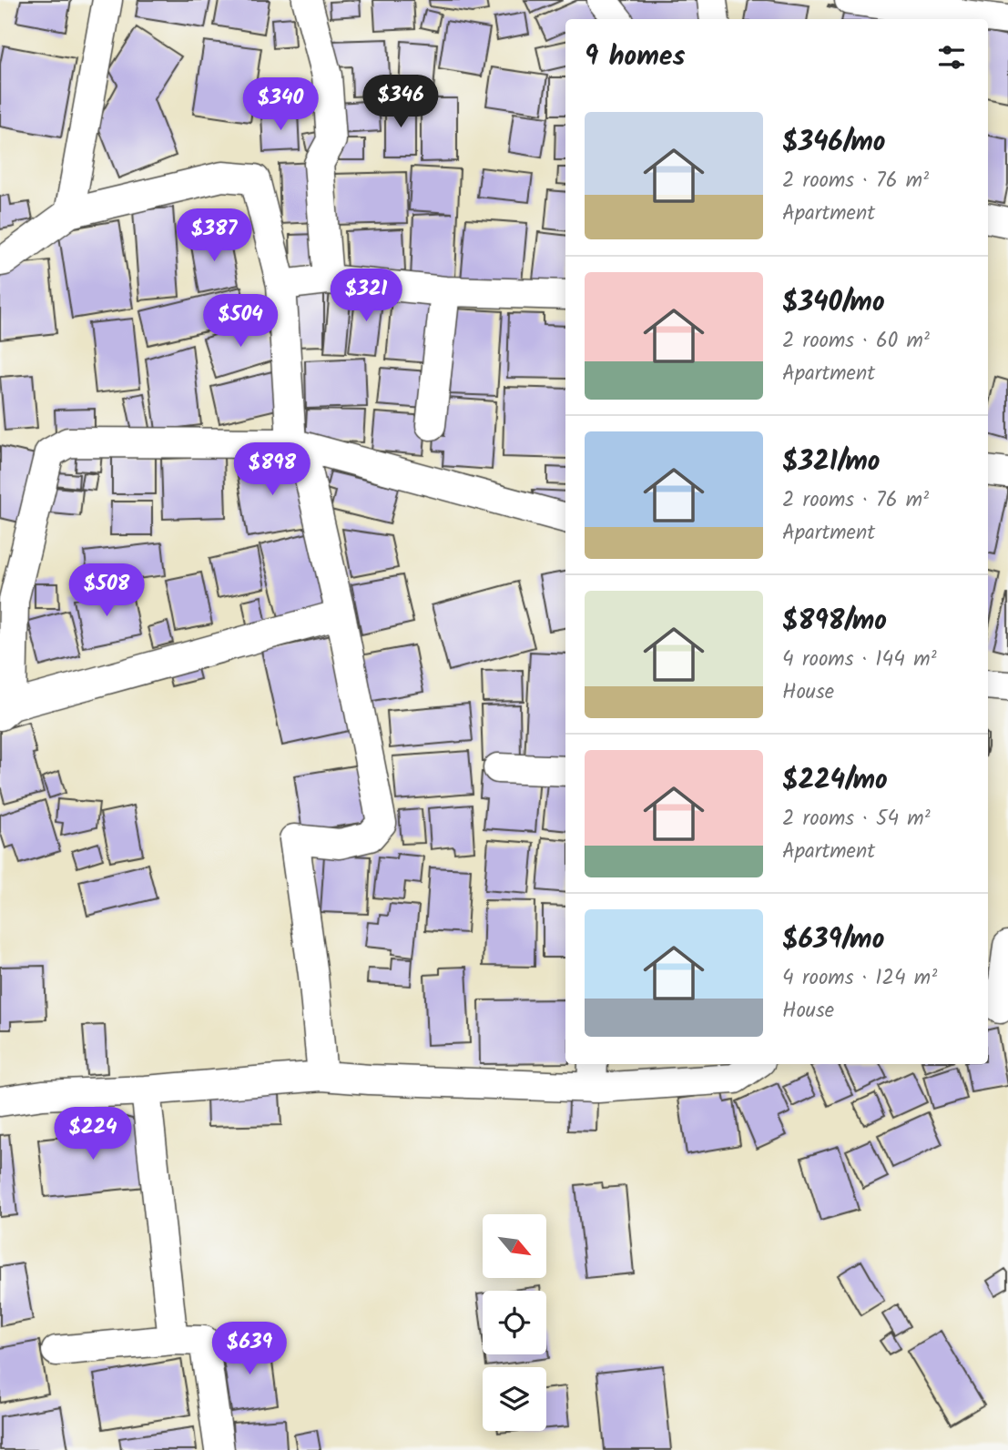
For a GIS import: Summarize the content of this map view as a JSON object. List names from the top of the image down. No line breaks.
{"north":"bottom right","page":{"heading":"9 homes","price":["$346","$340","$387","$321","$504","$898","$508","$224","$639"],"list":[{"name":"$346/mo","note":"2 rooms · 76 m² · Apartment"},{"name":"$340/mo","note":"2 rooms · 60 m² · Apartment"},{"name":"$321/mo","note":"2 rooms · 76 m² · Apartment"},{"name":"$898/mo","note":"4 rooms · 144 m² · House"},{"name":"$224/mo","note":"2 rooms · 54 m² · Apartment"},{"name":"$639/mo","note":"4 rooms · 124 m² · House"}]}}
